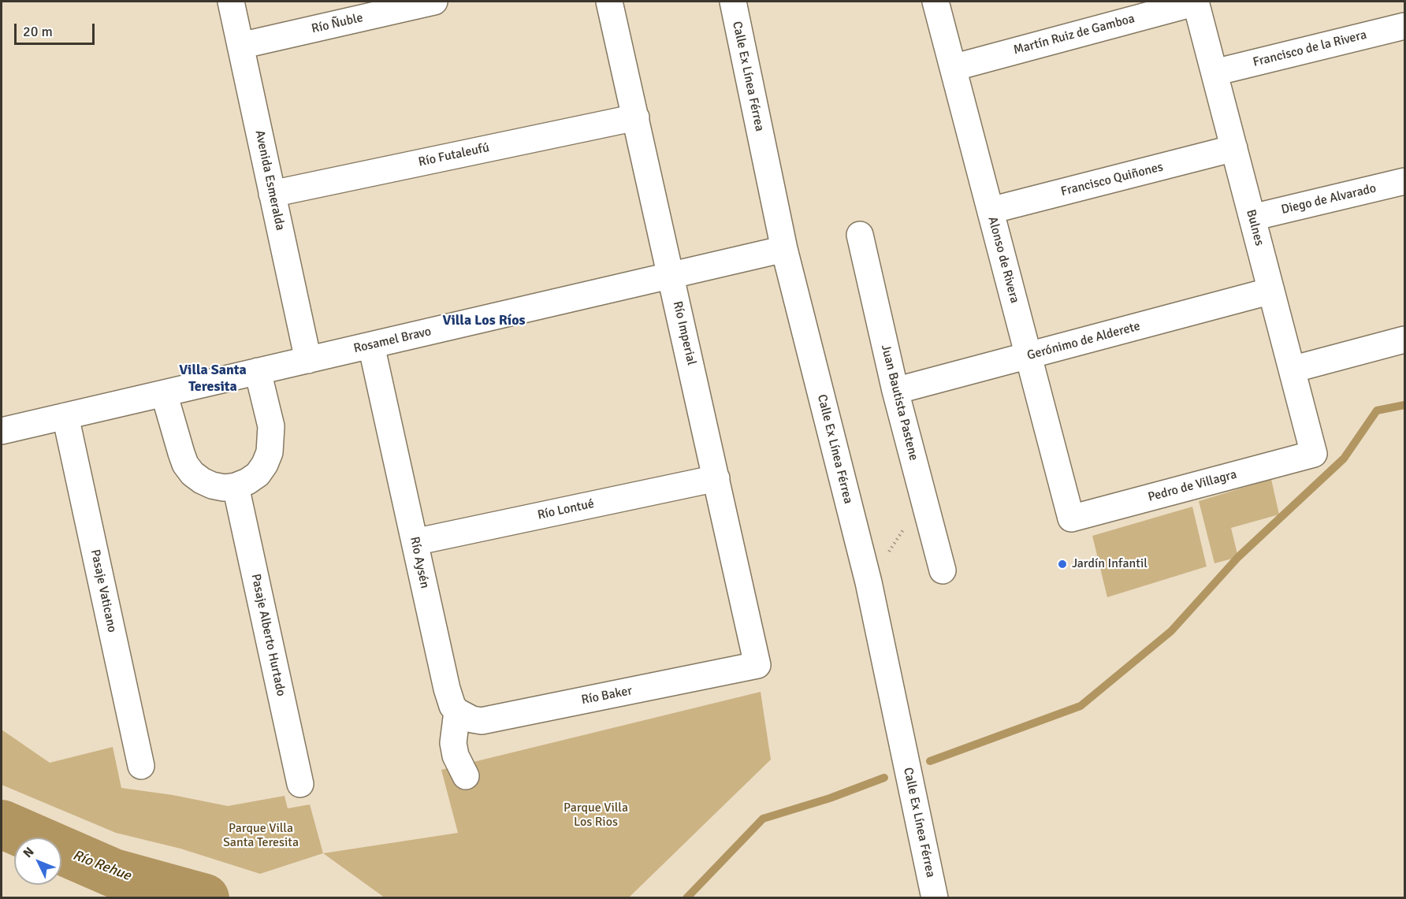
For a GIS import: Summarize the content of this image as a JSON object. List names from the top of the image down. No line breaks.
{"streets":{"street":["Río Ñuble","Martín Ruiz de Gamboa","Francisco de la Rivera","Calle Ex Línea Férrea","Río Futaleufú","Francisco Quiñones","Avenida Esmeralda","Diego de Alvarado","Bulnes","Alonso de Rivera","Río Imperial","Rosamel Bravo","Gerónimo de Alderete","Juan Bautista Pastene","Pedro de Villagra","Río Lontué","Río Aysén","Pasaje Vaticano","Pasaje Alberto Hurtado","Río Baker"]},"crossings":[["Río Ñuble","Avenida Esmeralda"],["Martín Ruiz de Gamboa","Bulnes"],["Martín Ruiz de Gamboa","Alonso de Rivera"],["Francisco de la Rivera","Bulnes"],["Calle Ex Línea Férrea","Rosamel Bravo"],["Río Futaleufú","Avenida Esmeralda"],["Río Futaleufú","Río Imperial"],["Francisco Quiñones","Bulnes"],["Francisco Quiñones","Alonso de Rivera"],["Avenida Esmeralda","Rosamel Bravo"],["Diego de Alvarado","Bulnes"],["Bulnes","Gerónimo de Alderete"],["Bulnes","Pedro de Villagra"],["Alonso de Rivera","Gerónimo de Alderete"],["Alonso de Rivera","Pedro de Villagra"],["Río Imperial","Rosamel Bravo"],["Río Imperial","Río Lontué"],["Río Imperial","Río Baker"],["Rosamel Bravo","Río Aysén"],["Rosamel Bravo","Pasaje Vaticano"],["Rosamel Bravo","Pasaje Alberto Hurtado"],["Gerónimo de Alderete","Juan Bautista Pastene"],["Río Lontué","Río Aysén"],["Río Aysén","Río Baker"]],"districts":["Villa Los Ríos","Villa Santa Teresita"],"water":["Río Rehue"],"parks":["Parque Villa Los Rios","Parque Villa Santa Teresita"],"places":["Jardín Infantil"],"scale_bar":"20 m","north":"top left"}
